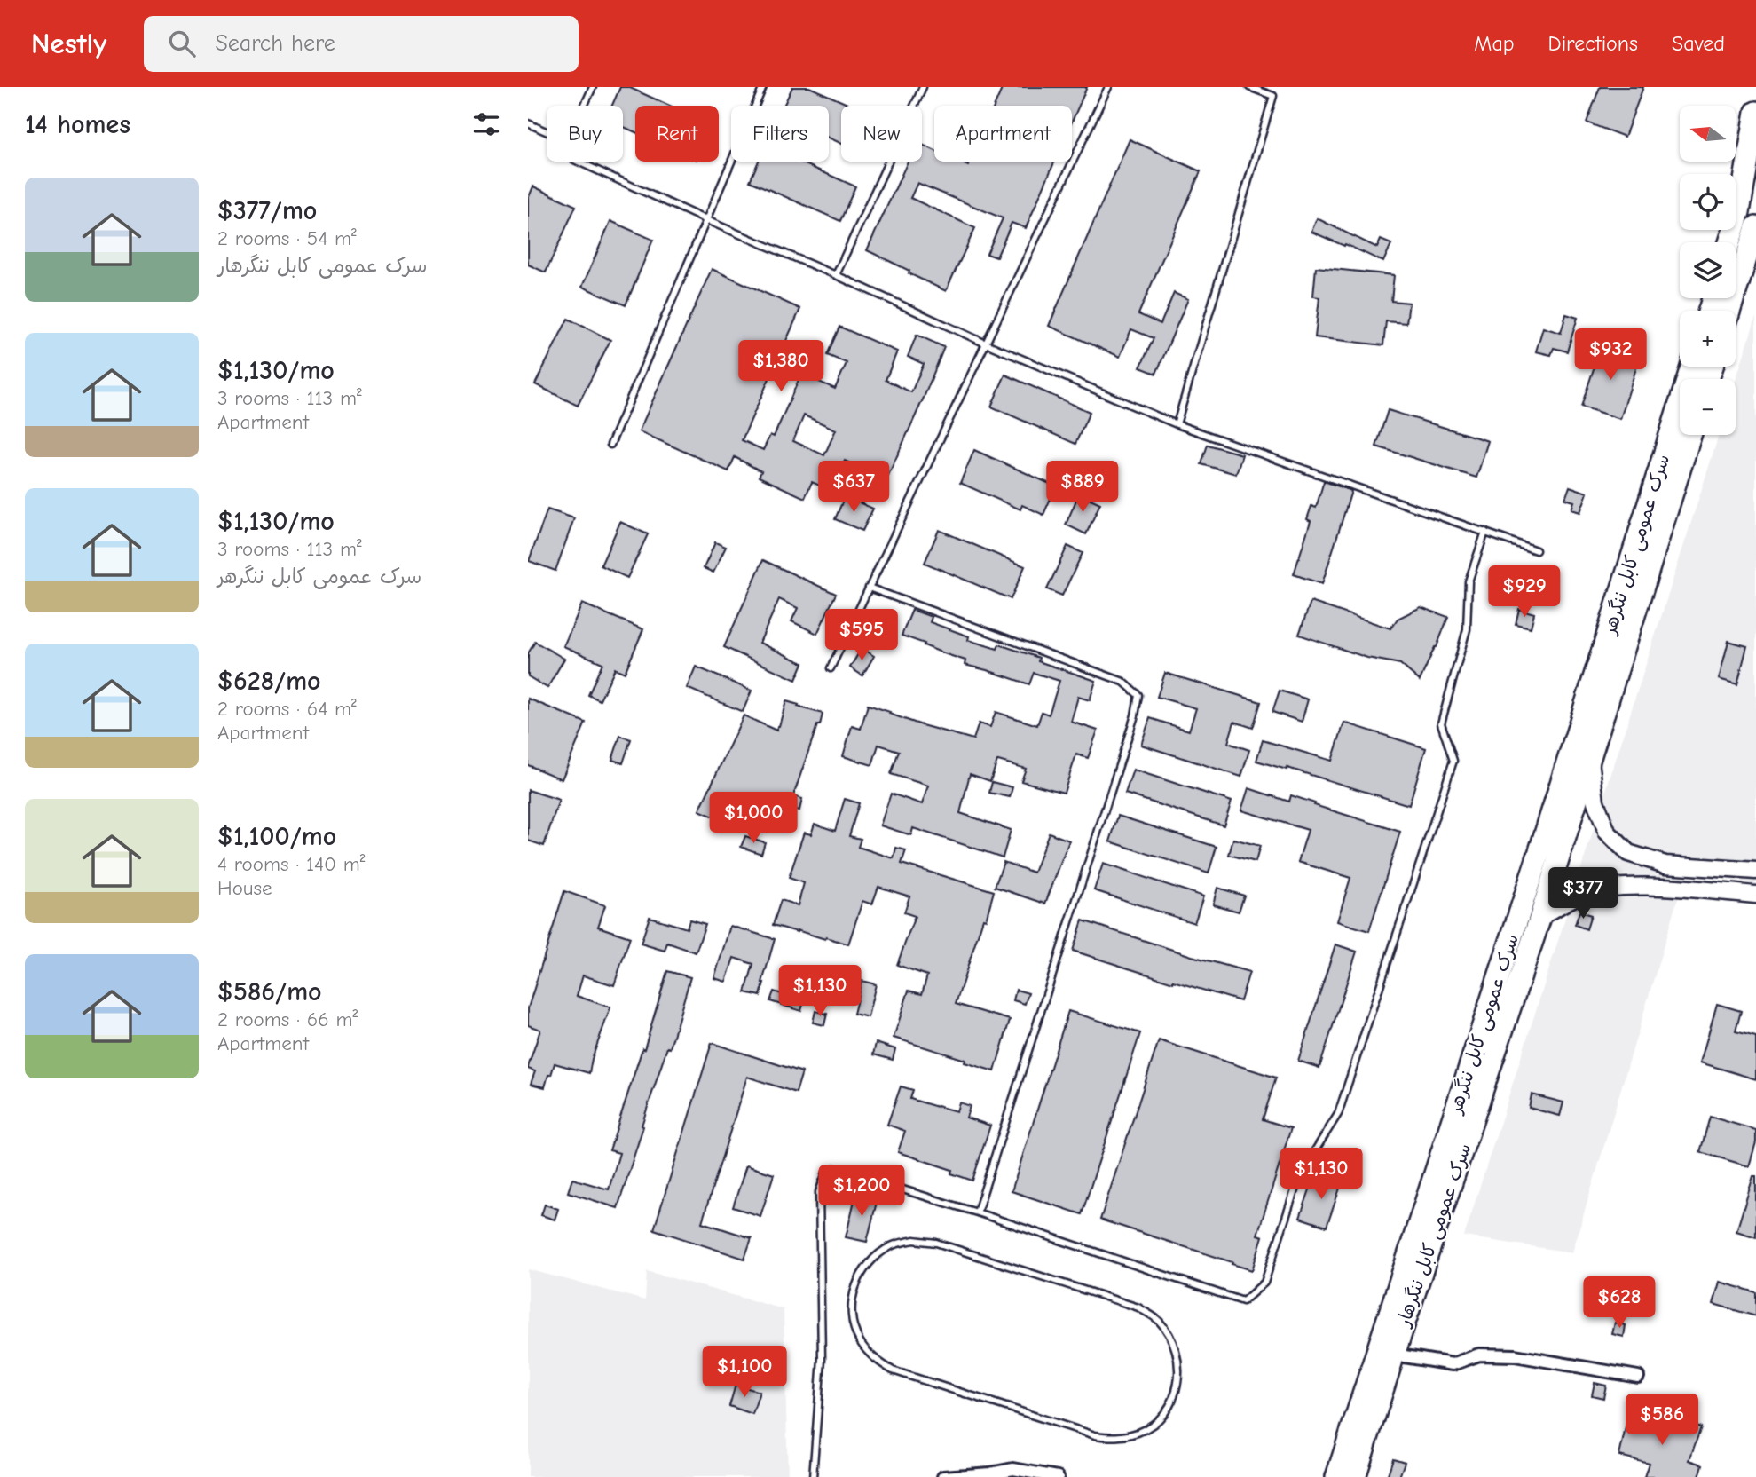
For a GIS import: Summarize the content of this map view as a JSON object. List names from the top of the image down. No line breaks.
{"streets":{"highway":["سرک عمومی کابل ننگرهر","سرک عمومی کابل ننگرهار"]},"north":"left","page":{"header":"Nestly","search":"Search here","nav":["Map","Directions","Saved"],"heading":"14 homes","map_buttons":["+","−"],"chip":["Buy","Rent","Filters","New","Apartment"],"list":[{"name":"$377/mo","note":"2 rooms · 54 m² · سرک عمومی کابل ننگرهار"},{"name":"$1,130/mo","note":"3 rooms · 113 m² · Apartment"},{"name":"$1,130/mo","note":"3 rooms · 113 m² · سرک عمومی کابل ننگرهر"},{"name":"$628/mo","note":"2 rooms · 64 m² · Apartment"},{"name":"$1,100/mo","note":"4 rooms · 140 m² · House"},{"name":"$586/mo","note":"2 rooms · 66 m² · Apartment"}],"price":["$932","$1,380","$637","$889","$929","$595","$1,000","$377","$1,130","$1,130","$1,200","$628","$1,100","$586"]}}
